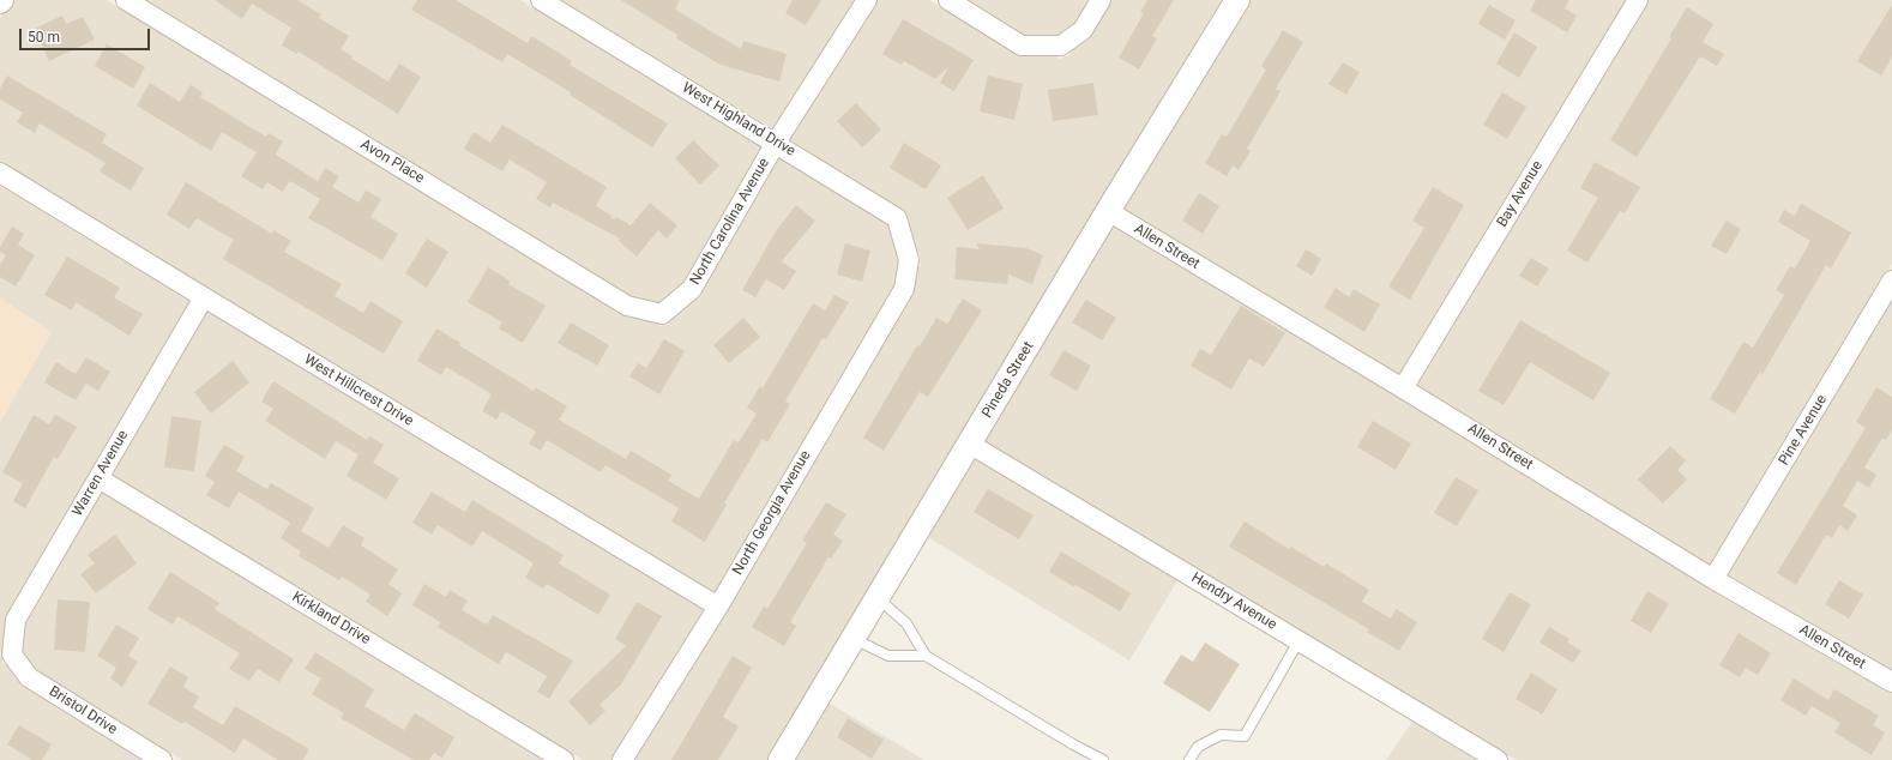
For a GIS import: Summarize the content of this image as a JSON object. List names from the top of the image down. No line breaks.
{"streets":{"street":["West Highland Drive","Avon Place","Bay Avenue","North Carolina Avenue","Allen Street","Pineda Street","West Hillcrest Drive","Pine Avenue","Warren Avenue","North Georgia Avenue","Hendry Avenue","Kirkland Drive","Bristol Drive"]},"crossings":[["West Highland Drive","North Carolina Avenue"],["West Highland Drive","North Georgia Avenue"],["Avon Place","North Carolina Avenue"],["Bay Avenue","Allen Street"],["Allen Street","Pineda Street"],["Allen Street","Pine Avenue"],["Pineda Street","Hendry Avenue"],["West Hillcrest Drive","Warren Avenue"],["West Hillcrest Drive","North Georgia Avenue"],["Warren Avenue","Kirkland Drive"],["Warren Avenue","Bristol Drive"]],"scale_bar":"50 m"}
